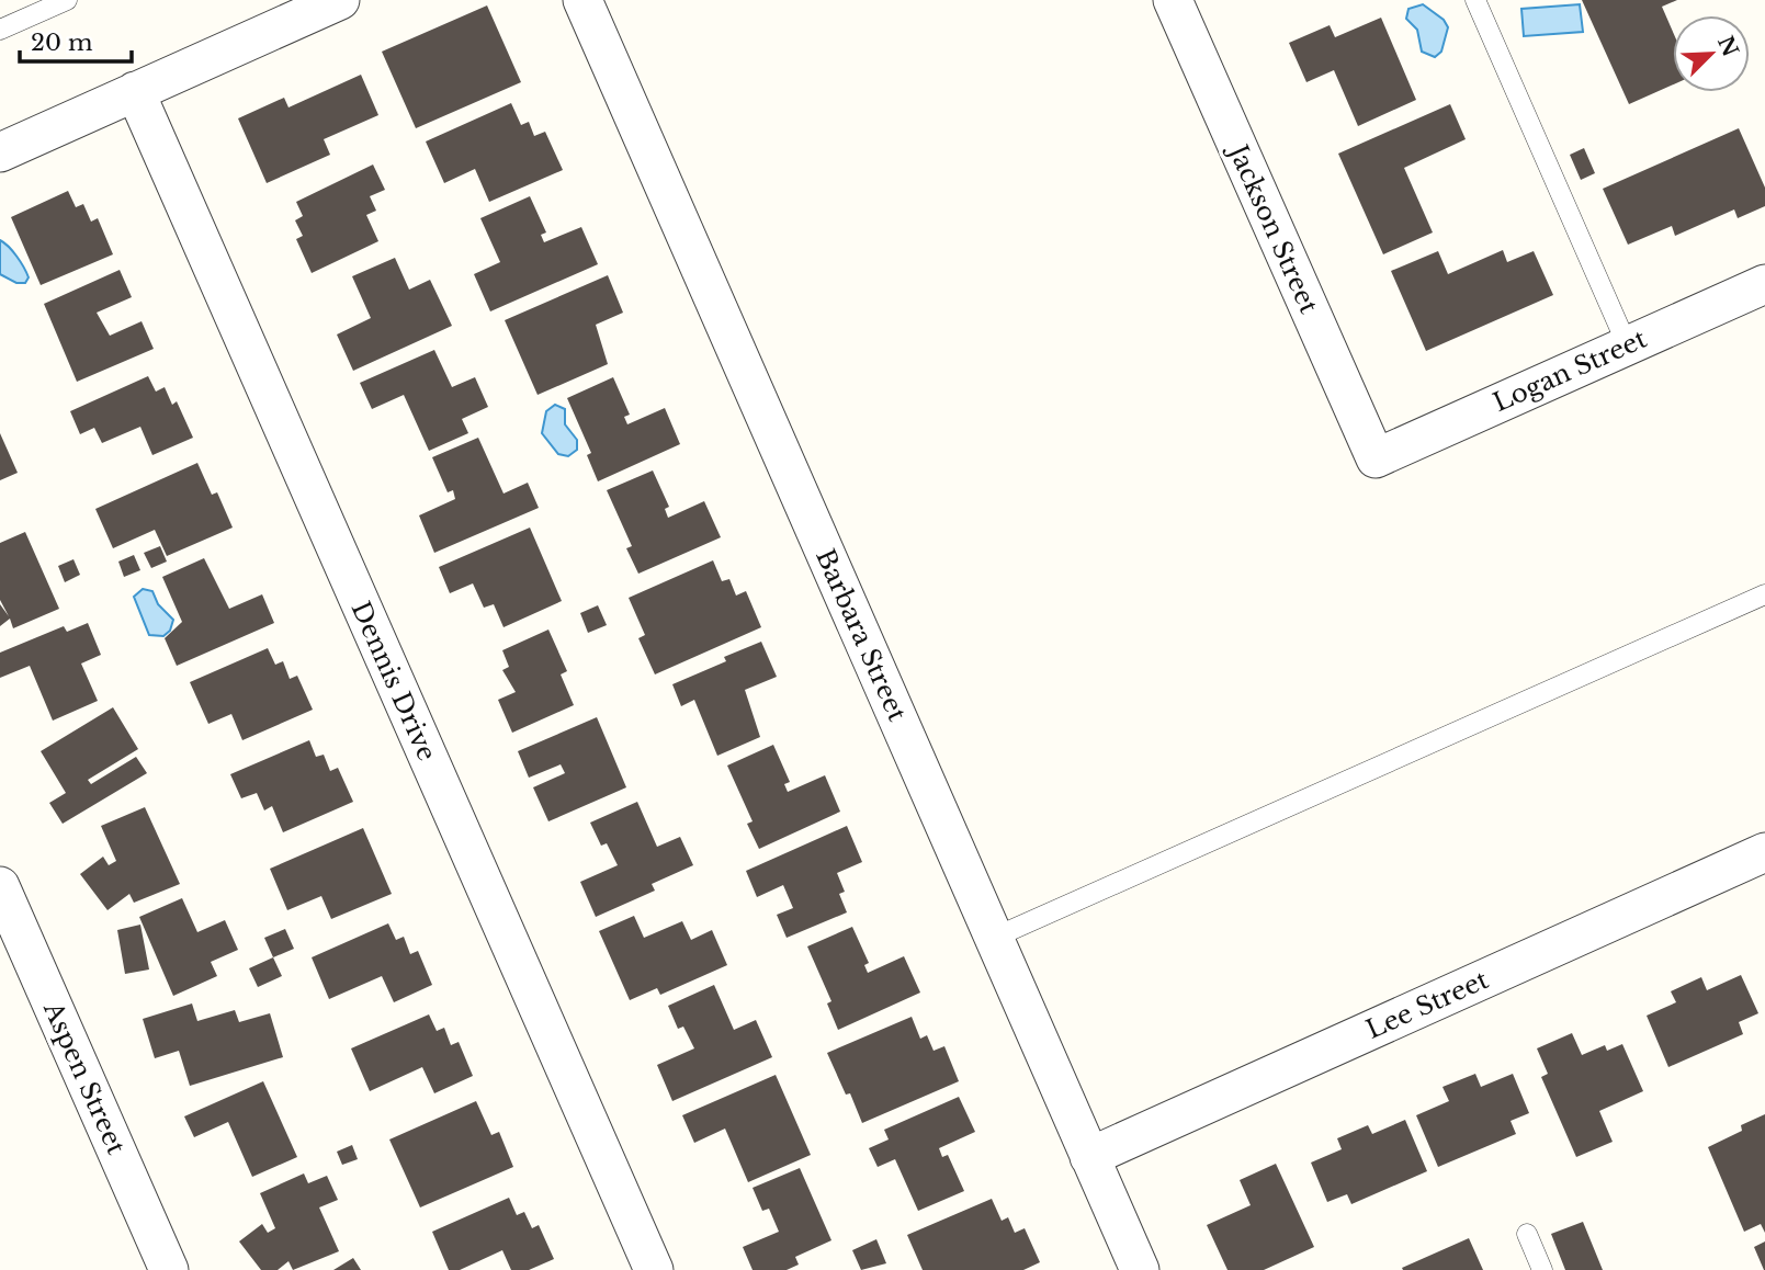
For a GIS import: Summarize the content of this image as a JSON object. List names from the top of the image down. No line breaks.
{"streets":{"street":["Jackson Street","Logan Street","Barbara Street","Dennis Drive","Lee Street","Aspen Street"]},"crossings":[["Jackson Street","Logan Street"],["Barbara Street","Lee Street"]],"scale_bar":"20 m","north":"top right"}
